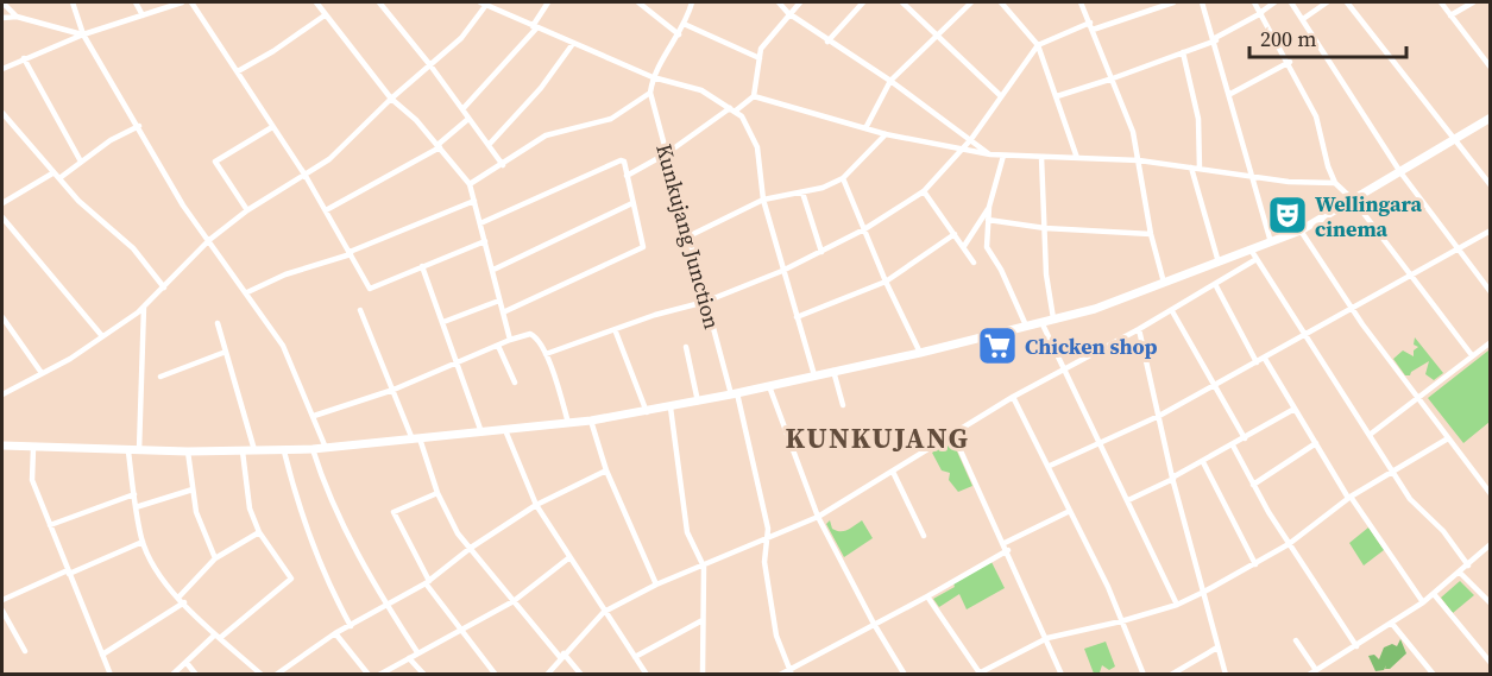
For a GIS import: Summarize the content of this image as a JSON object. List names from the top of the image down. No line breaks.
{"streets":{"street":["Kunkujang Junction"]},"districts":["KUNKUJANG"],"places":{"theatre":["Wellingara cinema"],"supermarket":["Chicken shop"]},"scale_bar":"200 m"}
